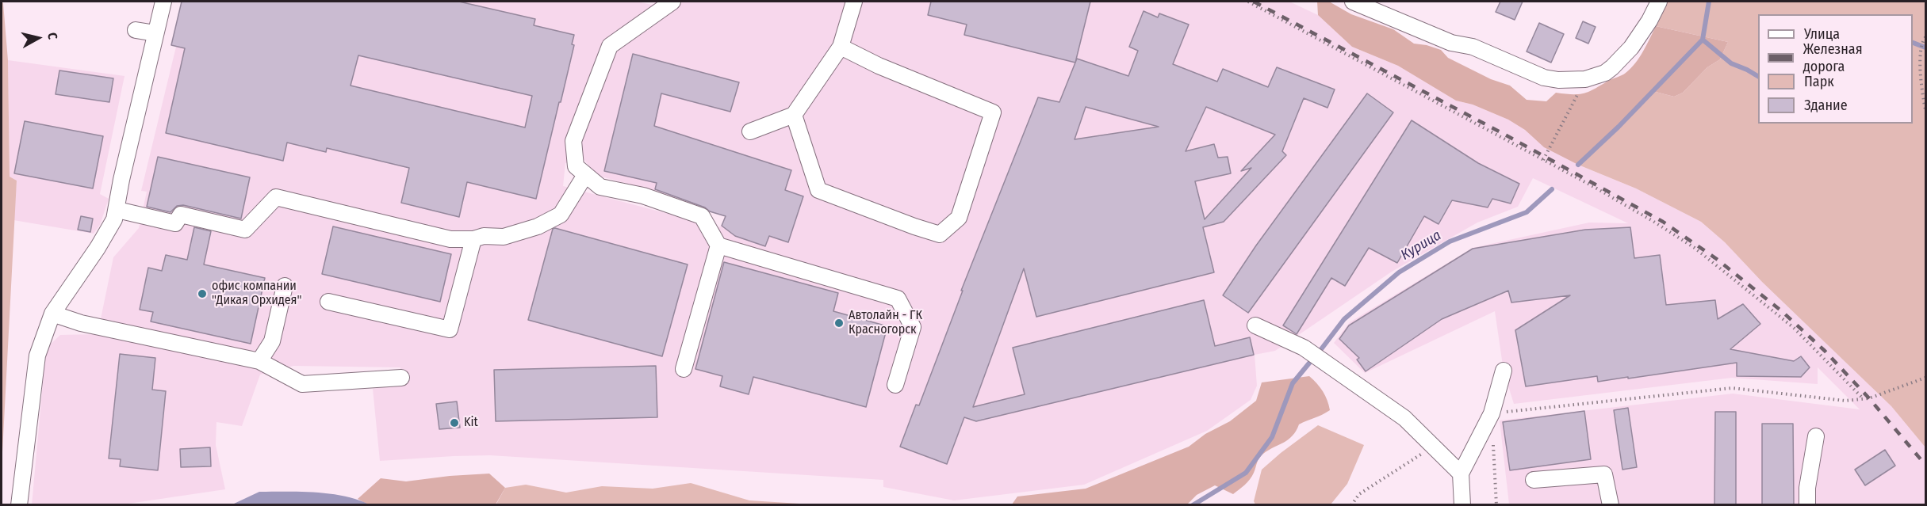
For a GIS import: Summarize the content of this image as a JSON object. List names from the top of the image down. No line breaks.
{"water":["Курица"],"places":["офис компании \"Дикая Орхидея\"","Автолайн - ГК Красногорск","Kit"],"legend":["Улица","Железная дорога","Парк","Здание"],"north":"right"}
